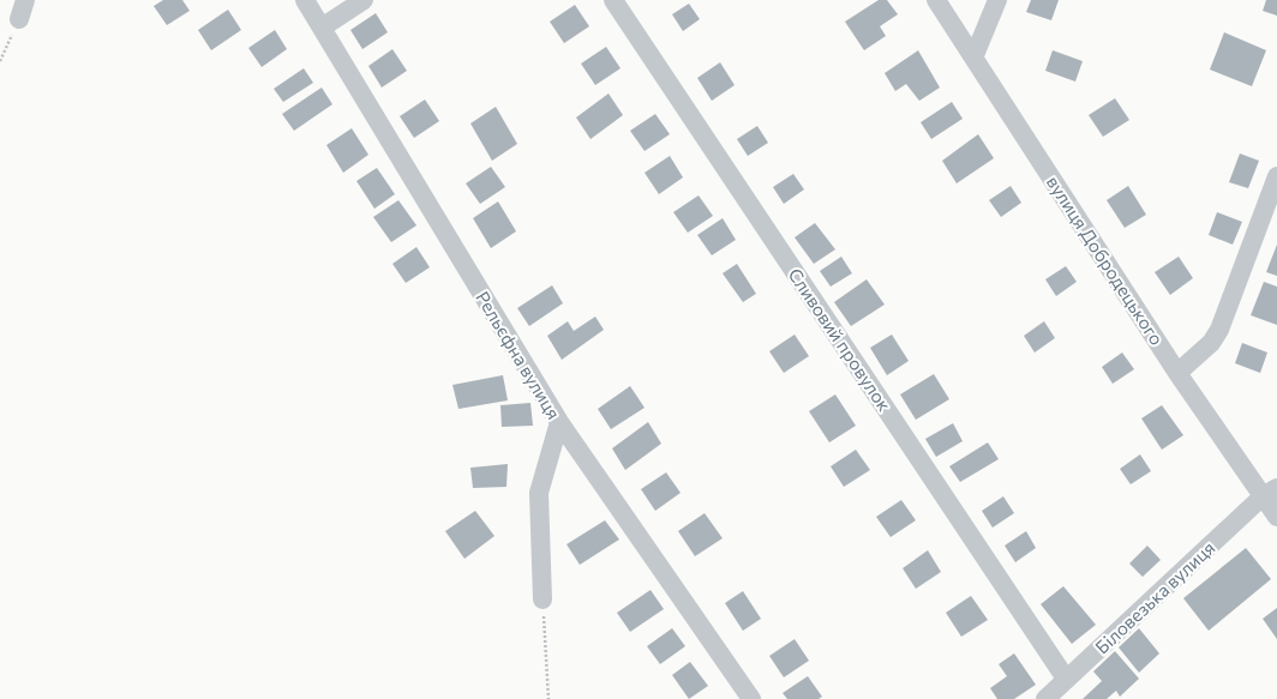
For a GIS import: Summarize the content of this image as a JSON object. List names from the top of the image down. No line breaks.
{"streets":{"street":["вулиця Добродецького","Сливовий провулок","Рельєфна вулиця","Біловезька вулиця"]},"crossings":[["вулиця Добродецького","Біловезька вулиця"],["Сливовий провулок","Біловезька вулиця"]]}
